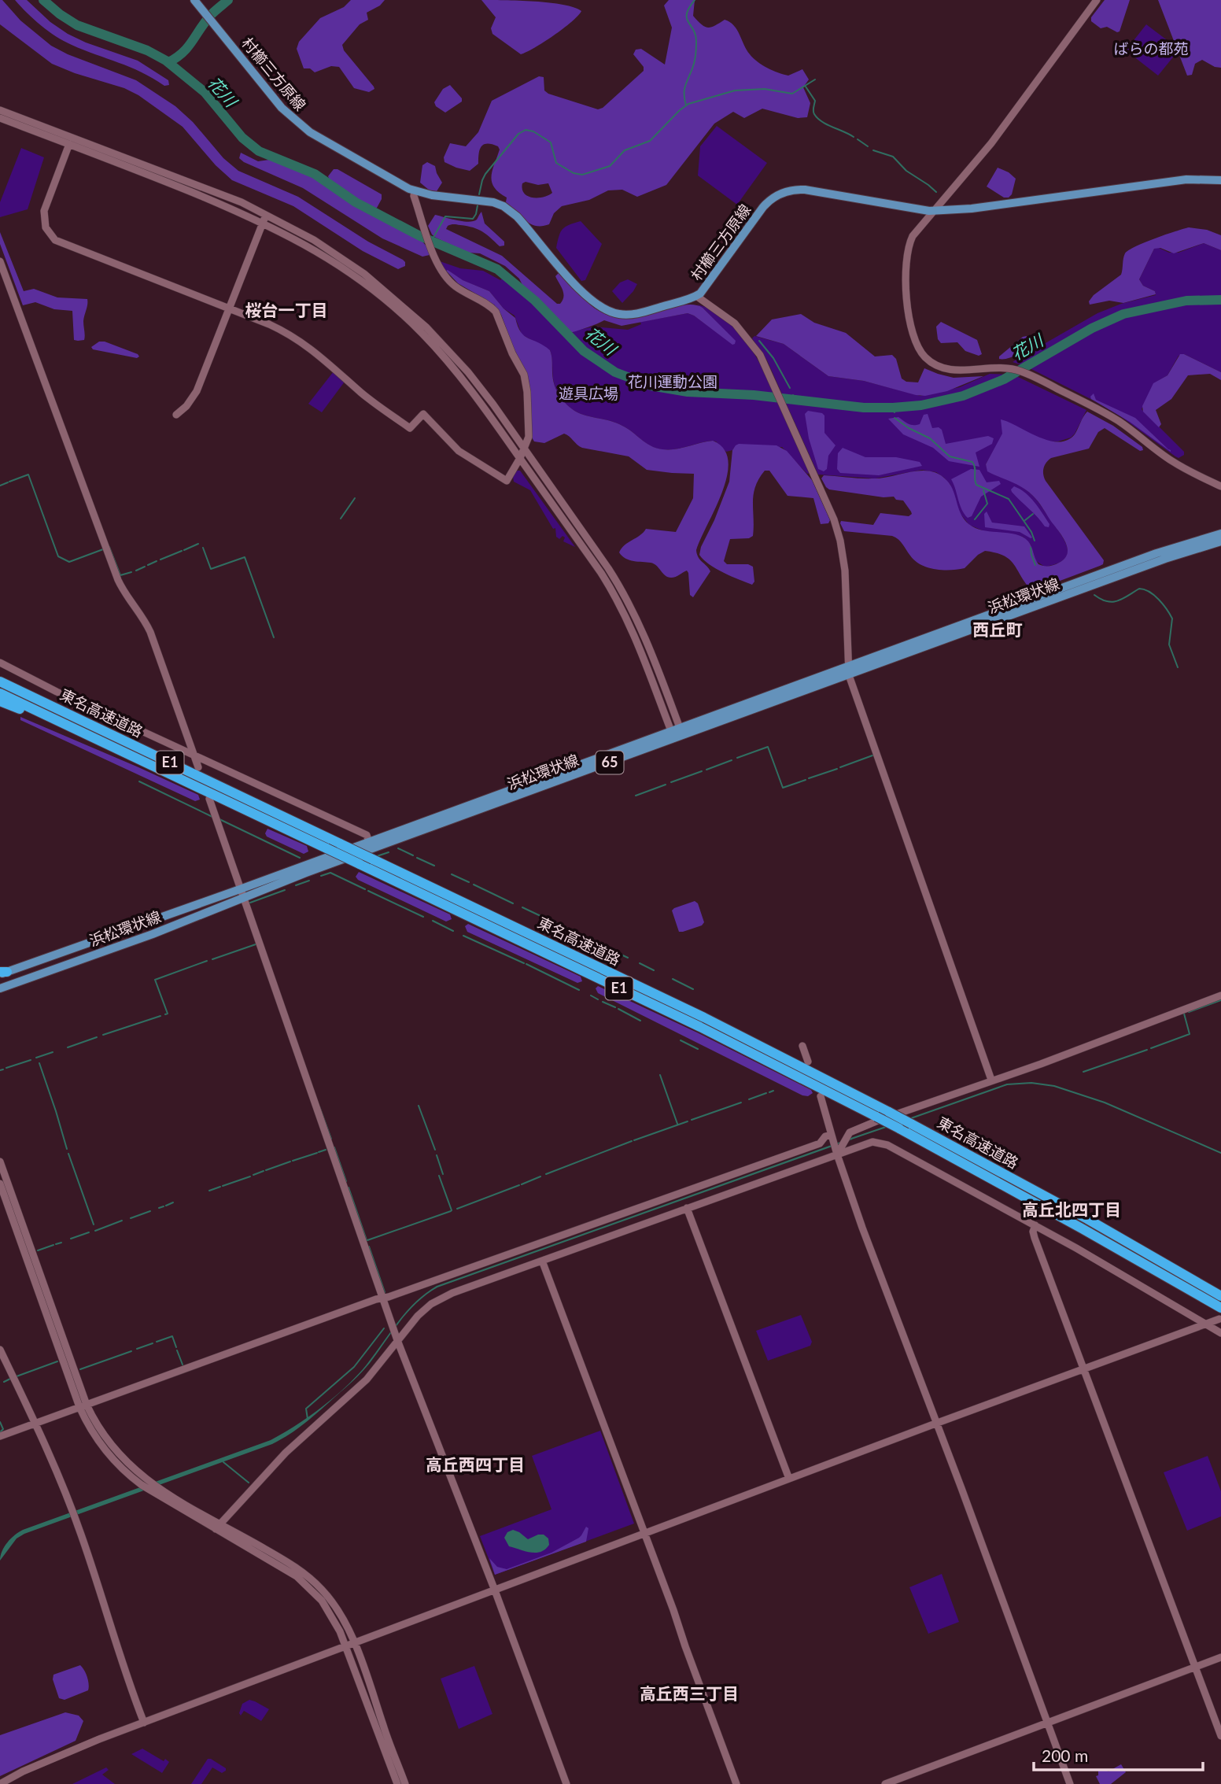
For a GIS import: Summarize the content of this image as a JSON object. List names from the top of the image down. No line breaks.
{"streets":{"highway":["東名高速道路","E1"],"main road":["村櫛三方原線","浜松環状線","65"]},"districts":["桜台一丁目","西丘町","高丘北四丁目","高丘西四丁目","高丘西三丁目"],"water":["花川"],"parks":["ばらの都苑","花川運動公園","遊具広場"],"scale_bar":"200 m"}
